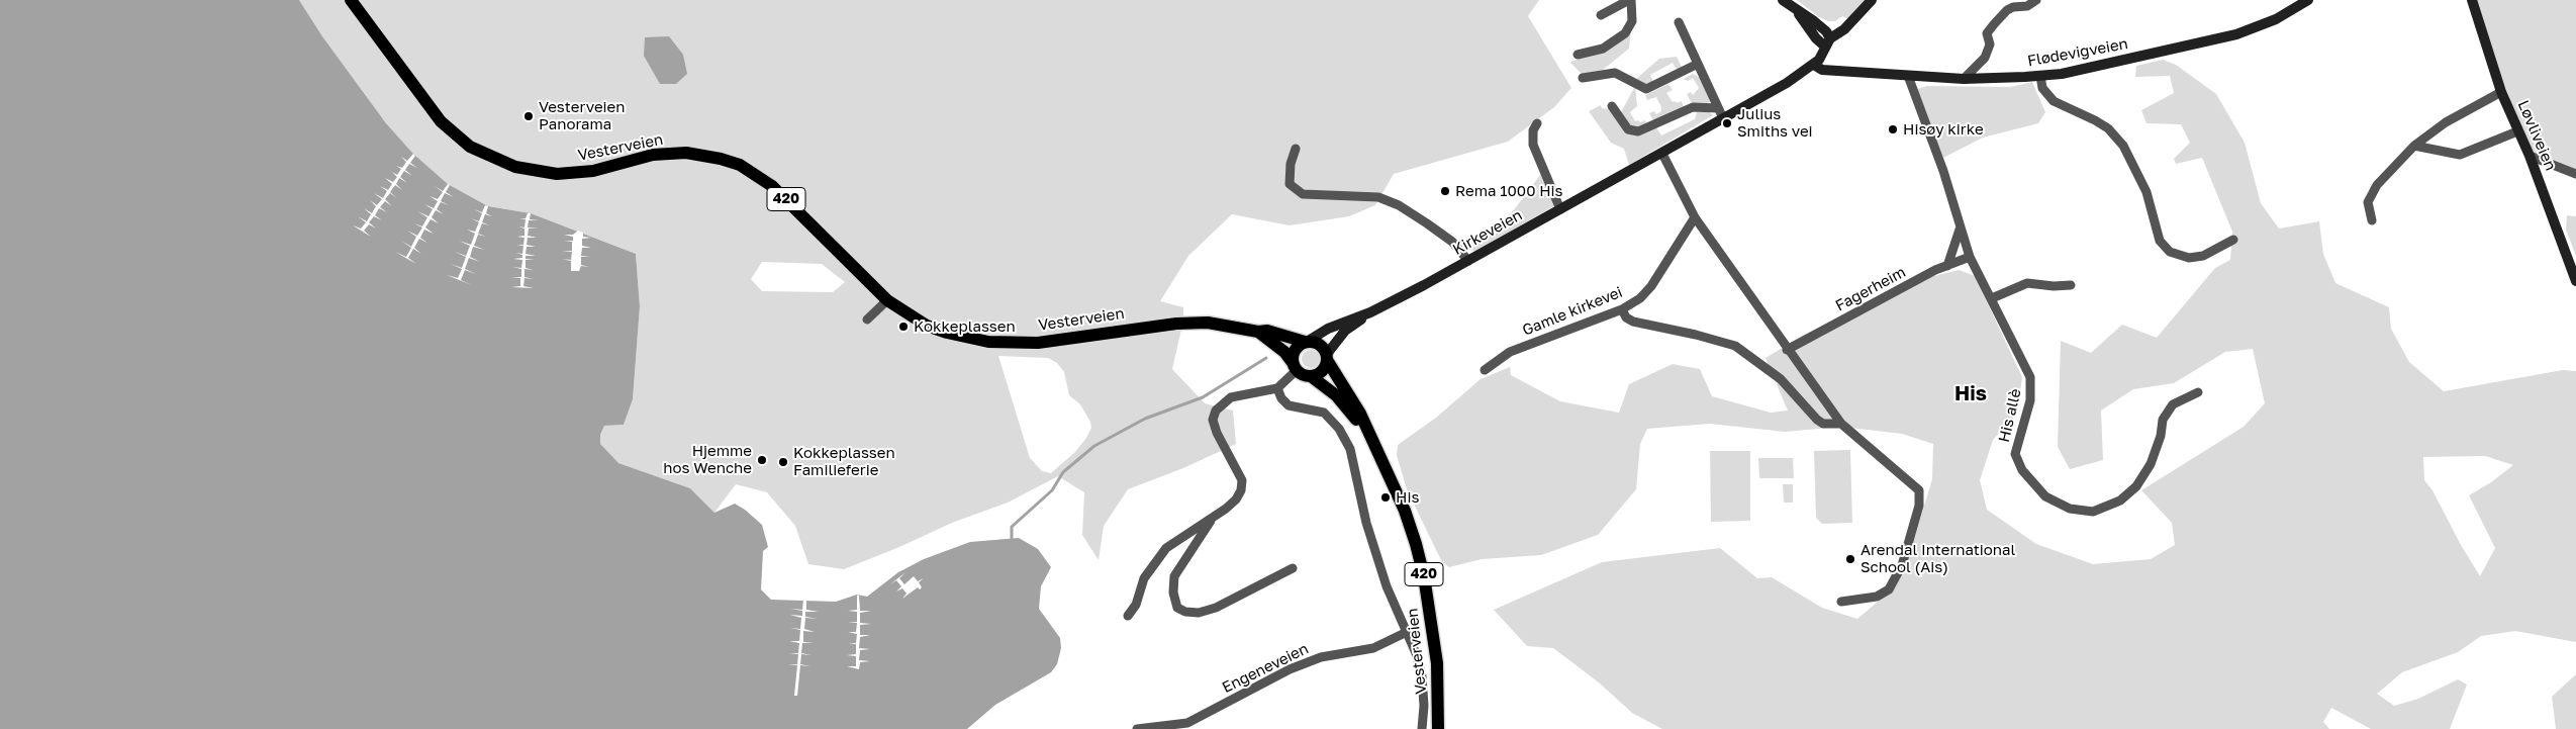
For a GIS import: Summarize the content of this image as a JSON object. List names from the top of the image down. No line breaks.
{"streets":{"main road":["Flødevigveien","Løvliveien","Vesterveien","420","Kirkeveien"],"street":["Fagerheim","Gamle kirkevei","His allè","Engeneveien"]},"crossings":[["Flødevigveien","Kirkeveien"],["Flødevigveien","His allè"],["Vesterveien","420"],["Vesterveien","Kirkeveien"],["420","Kirkeveien"],["Fagerheim","His allè"]],"districts":["His"],"places":["Vesterveien Panorama","Julius Smiths vei","Hisøy kirke","Rema 1000 His","Kokkeplassen","Hjemme hos Wenche","Kokkeplassen Familieferie","His","Arendal International School (Ais)"]}
